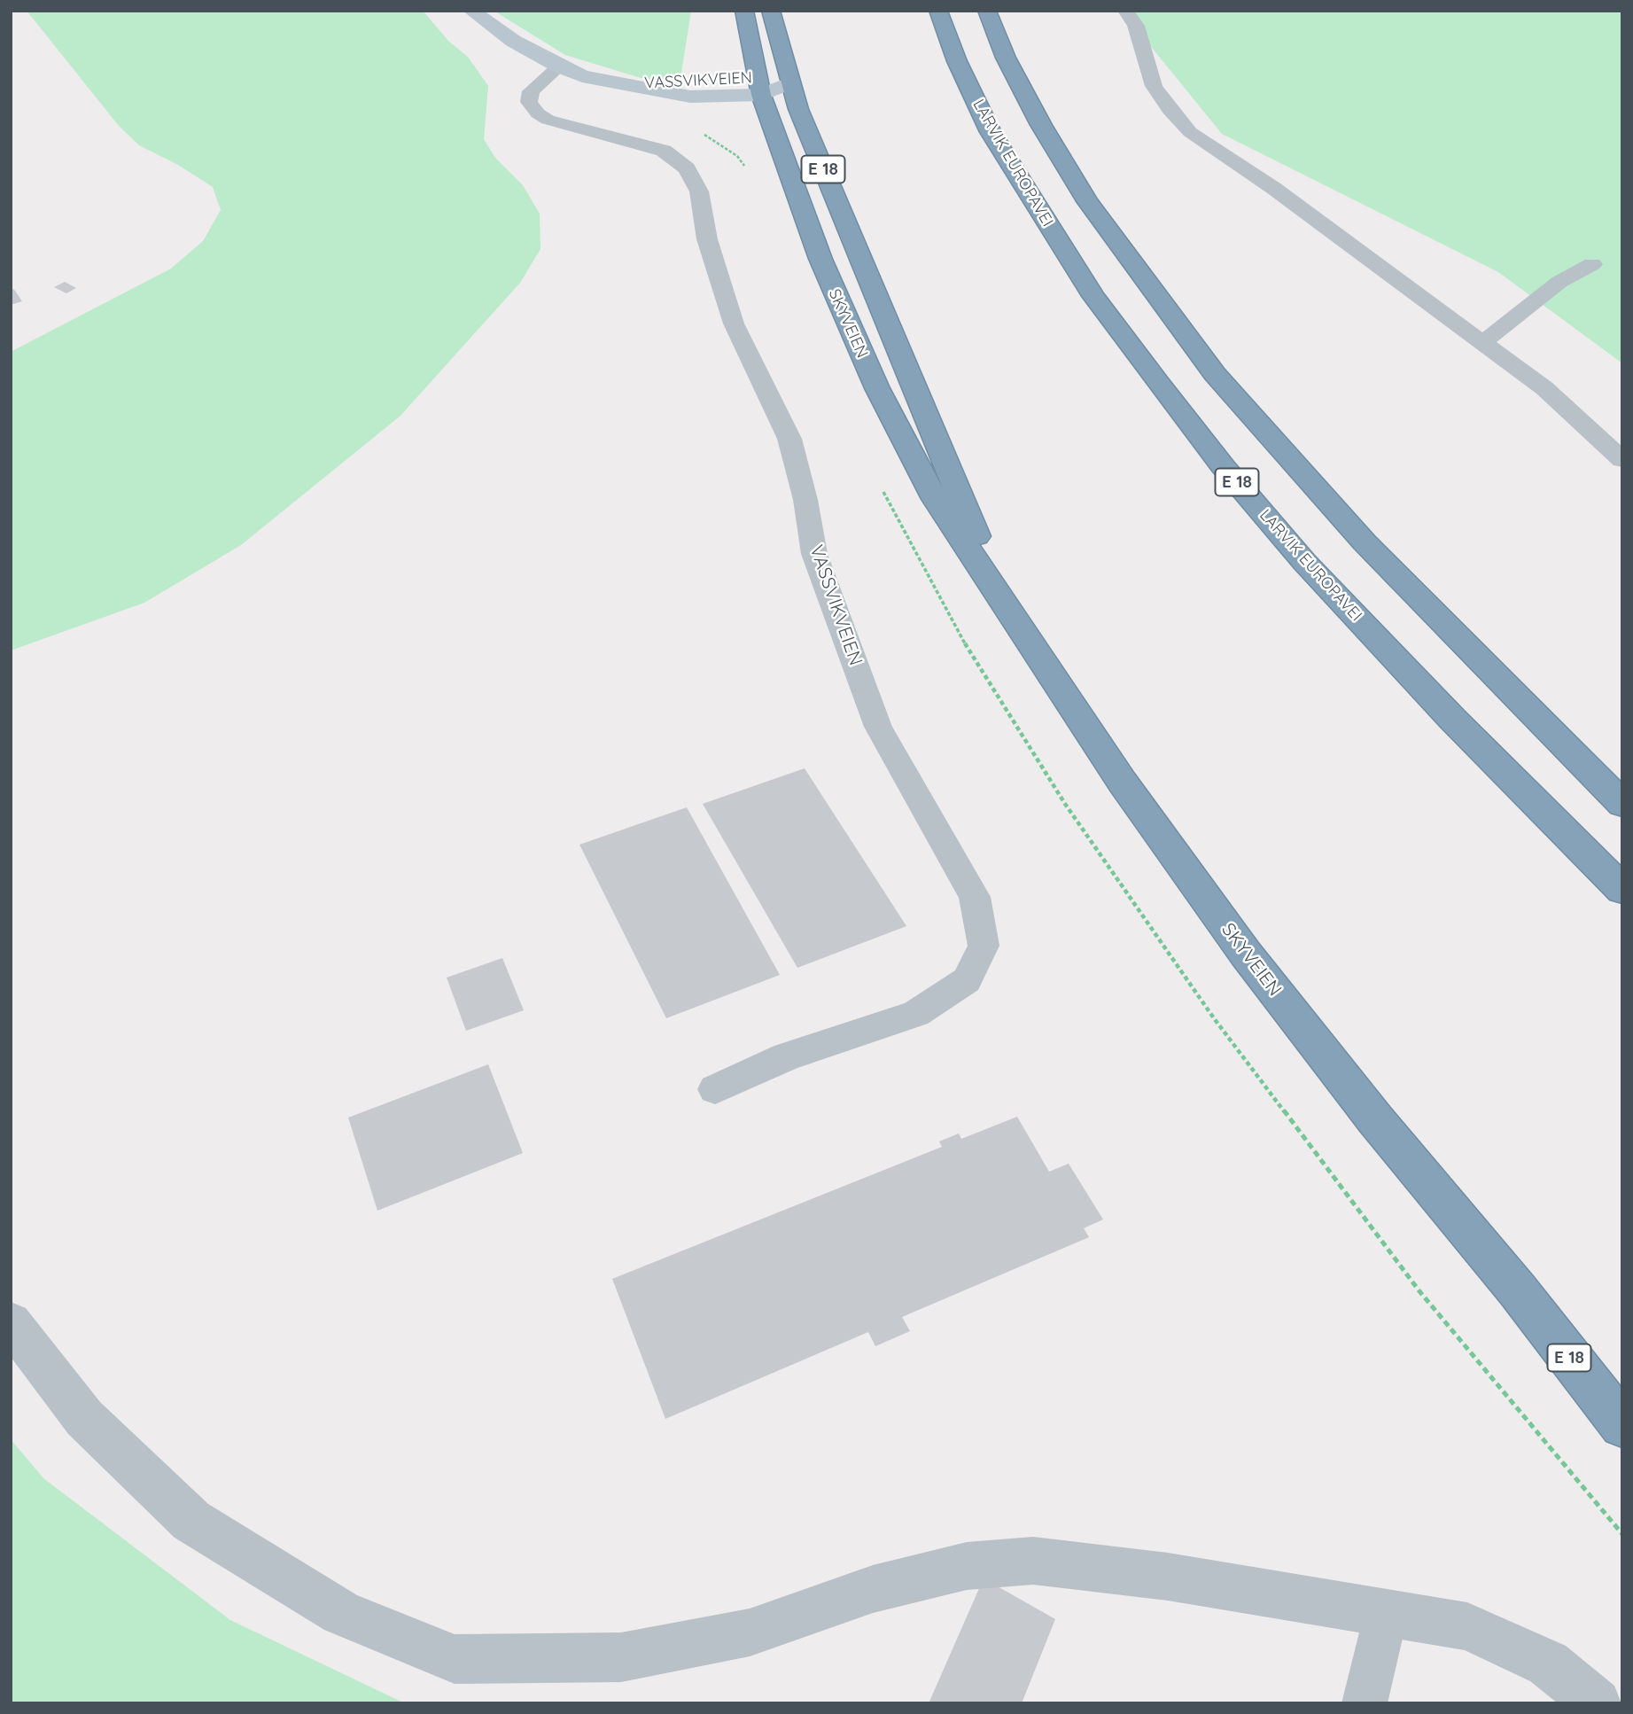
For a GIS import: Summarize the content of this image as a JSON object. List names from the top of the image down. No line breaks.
{"streets":{"highway":["LARVIK EUROPAVEI","E 18","SKYVEIEN"],"street":["VASSVIKVEIEN"]},"crossings":[["VASSVIKVEIEN","SKYVEIEN"]]}
